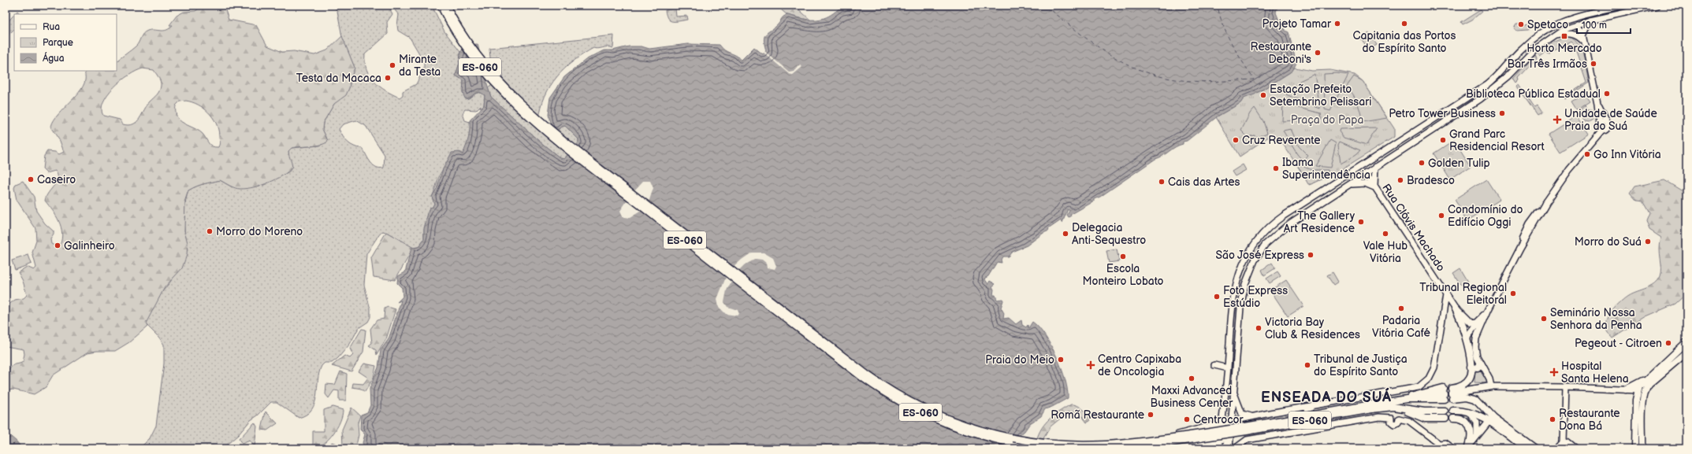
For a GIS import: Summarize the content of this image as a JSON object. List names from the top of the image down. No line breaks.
{"streets":{"main road":["ES-060","Rua Clóvis Machado"]},"districts":["ENSEADA DO SUÁ"],"parks":["Praça do Papa"],"places":{"other":["Projeto Tamar","Capitania das Portos do Espírito Santo","Spetaco","Restaurante Deboni's","Bar Três Irmãos","Mirante da Testa","Testa da Macaca","Biblioteca Pública Estadual","Estação Prefeito Setembrino Pelissari","Petro Tower Business","Cruz Reverente","Grand Parc Residencial Resort","Go Inn Vitória","Golden Tulip","Ibama Superintendência","Caseiro","Bradesco","Cais das Artes","Condomínio do Edifício Oggi","The Gallery Art Residence","Morro do Moreno","Delegacia Anti-Sequestro","Vale Hub Vitória","Morro do Suá","Galinheiro","São José Express","Escola Monteiro Lobato","Tribunal Regional Eleitoral","Foto Express Estúdio","Padaria Vitória Café","Seminário Nossa Senhora da Penha","Victoria Bay Club & Residences","Pegeout - Citroen","Praia do Meio","Tribunal de Justiça do Espírito Santo","Maxxi Advanced Business Center","Romã Restaurante","Centrocor","Restaurante Dona Bá"],"transit":["Horto Mercado"],"health":["Unidade de Saúde Praia do Suá","Centro Capixaba de Oncologia","Hospital Santa Helena"]},"legend":["Rua","Parque","Água"],"scale_bar":"100 m"}
